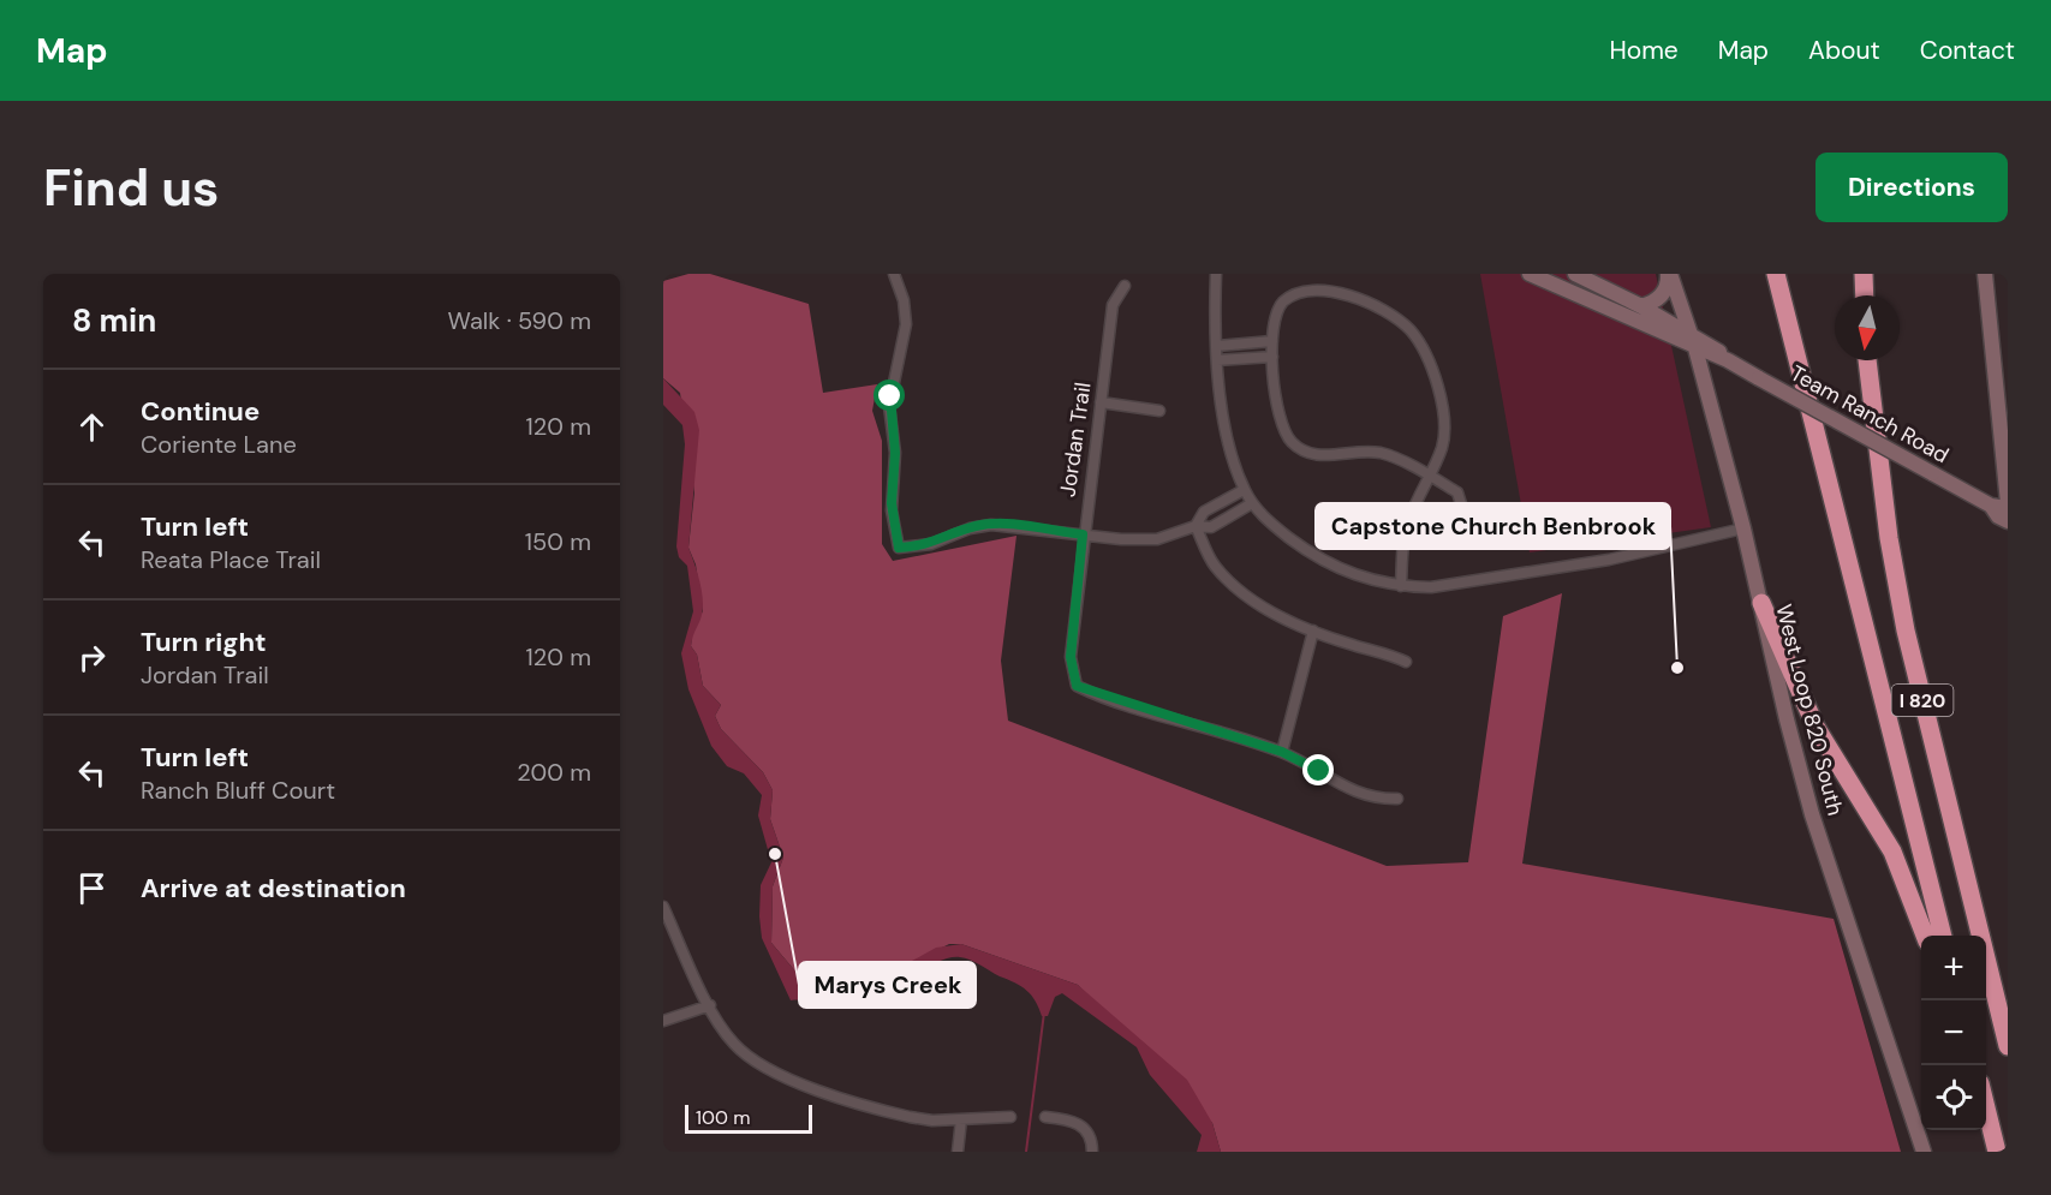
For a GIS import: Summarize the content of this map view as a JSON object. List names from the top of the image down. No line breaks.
{"streets":{"highway":["I 820"],"main road":["Team Ranch Road","West Loop 820 South"],"street":["Jordan Trail"]},"crossings":[["Team Ranch Road","West Loop 820 South"]],"places":["Capstone Church Benbrook","Marys Creek"],"scale_bar":"100 m","north":"bottom","page":{"header":"Map","nav":["Home","Map","About","Contact"],"buttons":"Directions","title":"Find us","heading":["8 min","Walk · 590 m"],"list":[["Continue","Coriente Lane","120 m"],["Turn left","Reata Place Trail","150 m"],["Turn right","Jordan Trail","120 m"],["Turn left","Ranch Bluff Court","200 m"],"Arrive at destination"],"map_buttons":["+","−"],"scale":"100 m"}}
